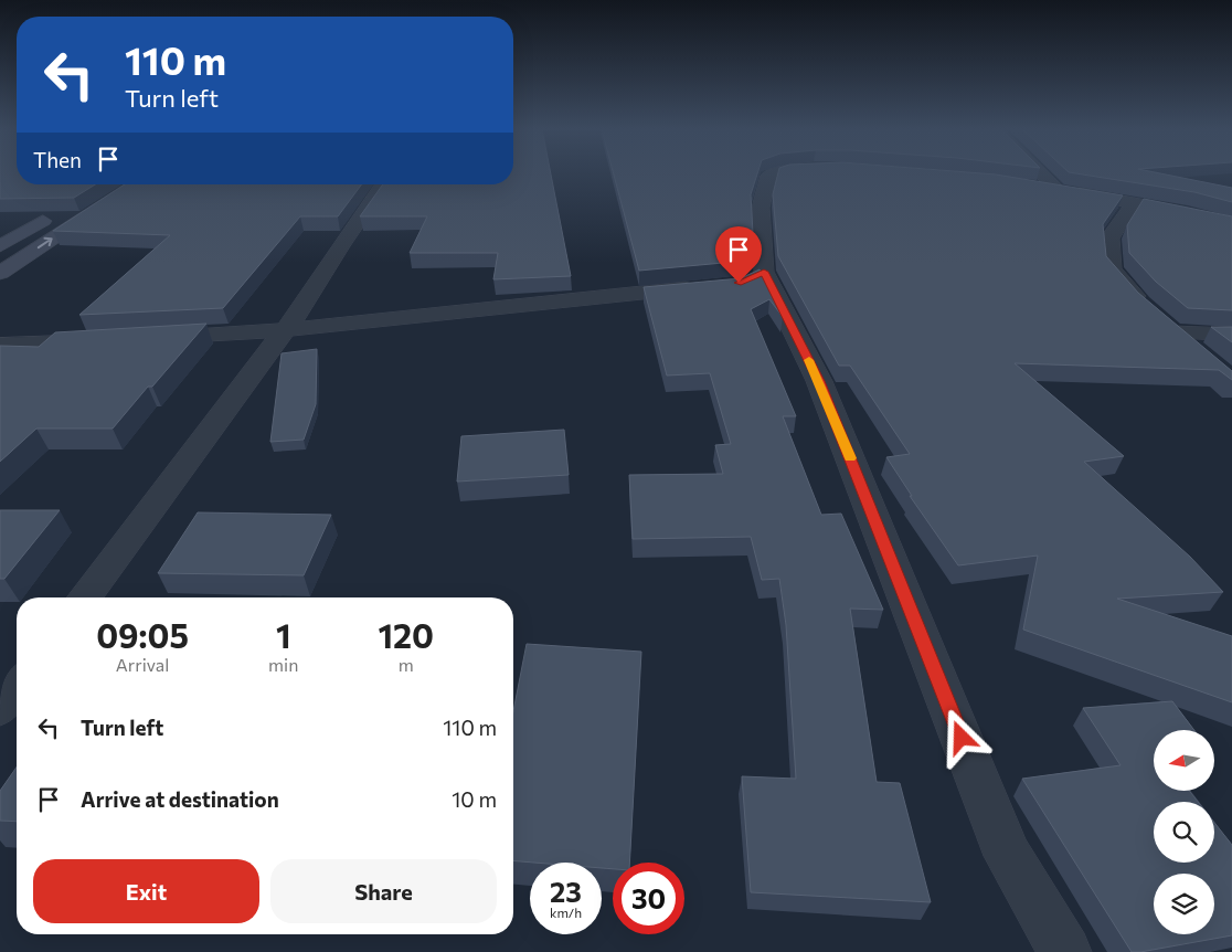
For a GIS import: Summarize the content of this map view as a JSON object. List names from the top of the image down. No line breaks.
{"north":"left","page":{"turn":["110 m","Turn left"],"then":"Then","eta":["09:05","Arrival","1","min","120","m"],"list":[{"name":"Turn left","value":"110 m"},{"name":"Arrive at destination","value":"10 m"}],"buttons":["Exit","Share"],"speed":"23 km/h","limit":"30"}}
